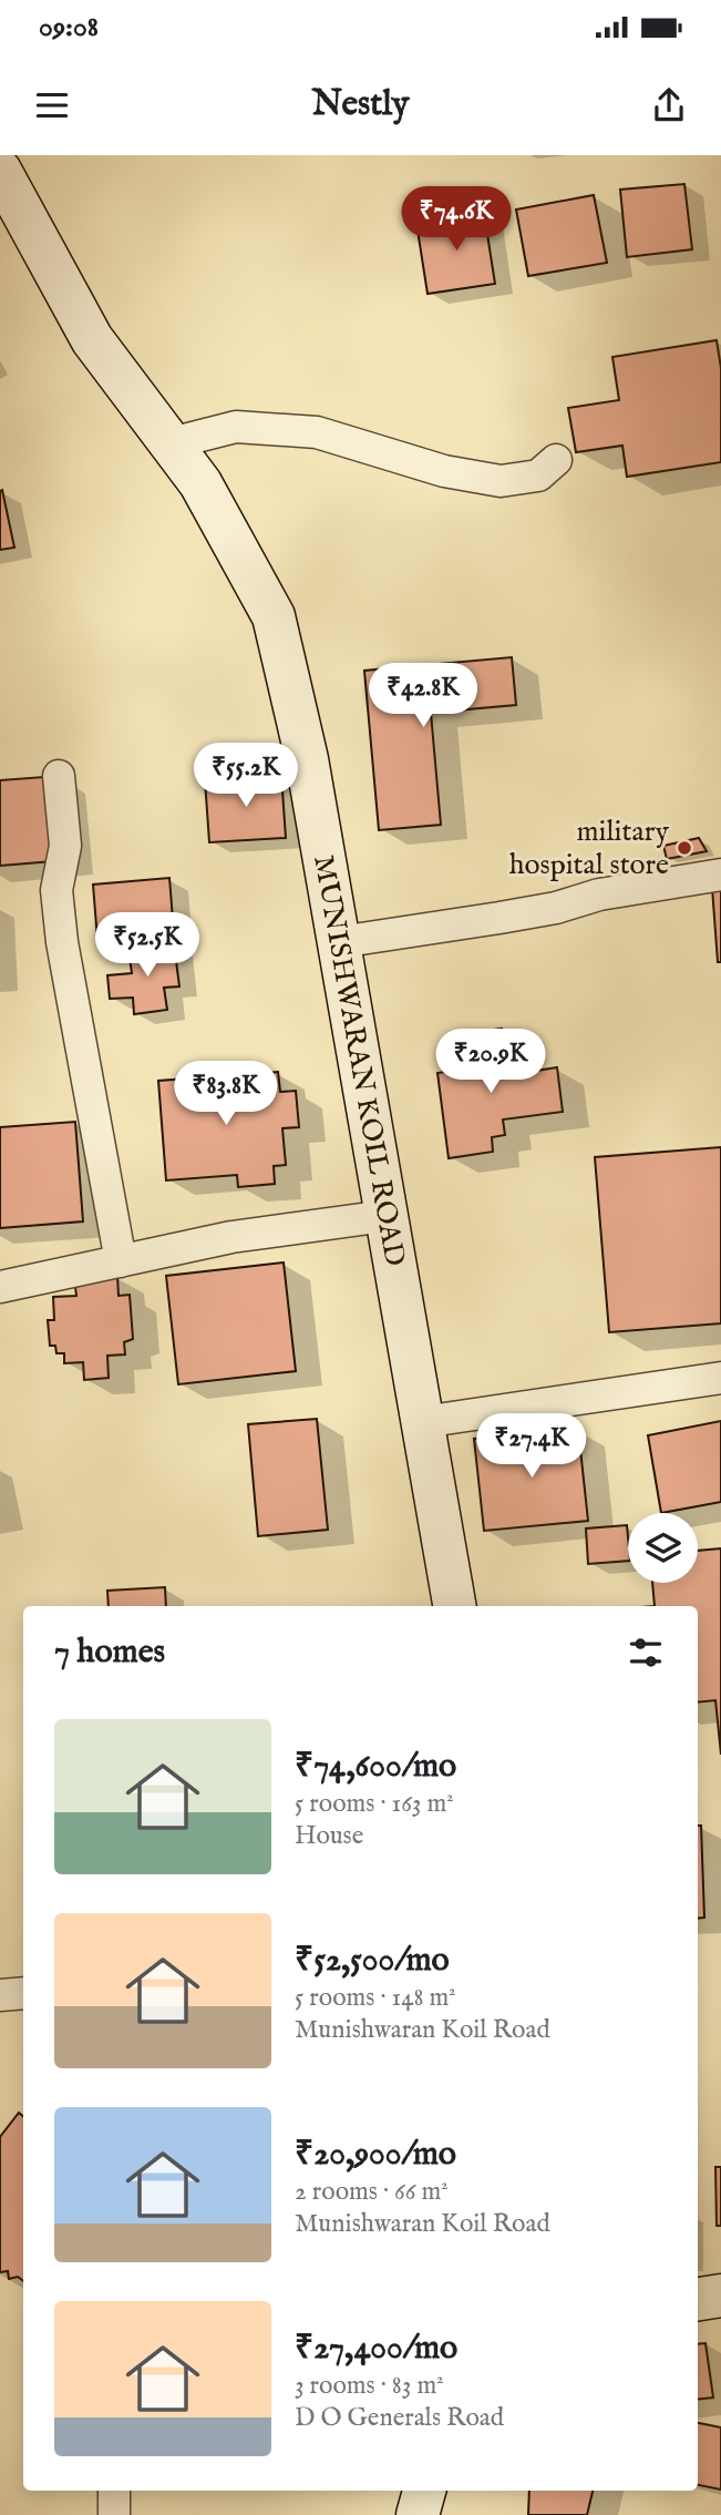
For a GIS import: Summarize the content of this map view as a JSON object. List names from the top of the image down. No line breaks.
{"streets":{"main road":["MUNISHWARAN KOIL ROAD"]},"places":["military hospital store"],"page":{"status":"09:08","header":"Nestly","price":["₹74.6K","₹42.8K","₹55.2K","₹52.5K","₹20.9K","₹83.8K","₹27.4K"],"heading":"7 homes","list":[{"name":"₹74,600/mo","note":"5 rooms · 163 m² · House"},{"name":"₹52,500/mo","note":"5 rooms · 148 m² · Munishwaran Koil Road"},{"name":"₹20,900/mo","note":"2 rooms · 66 m² · Munishwaran Koil Road"},{"name":"₹27,400/mo","note":"3 rooms · 83 m² · D O Generals Road"}]}}
